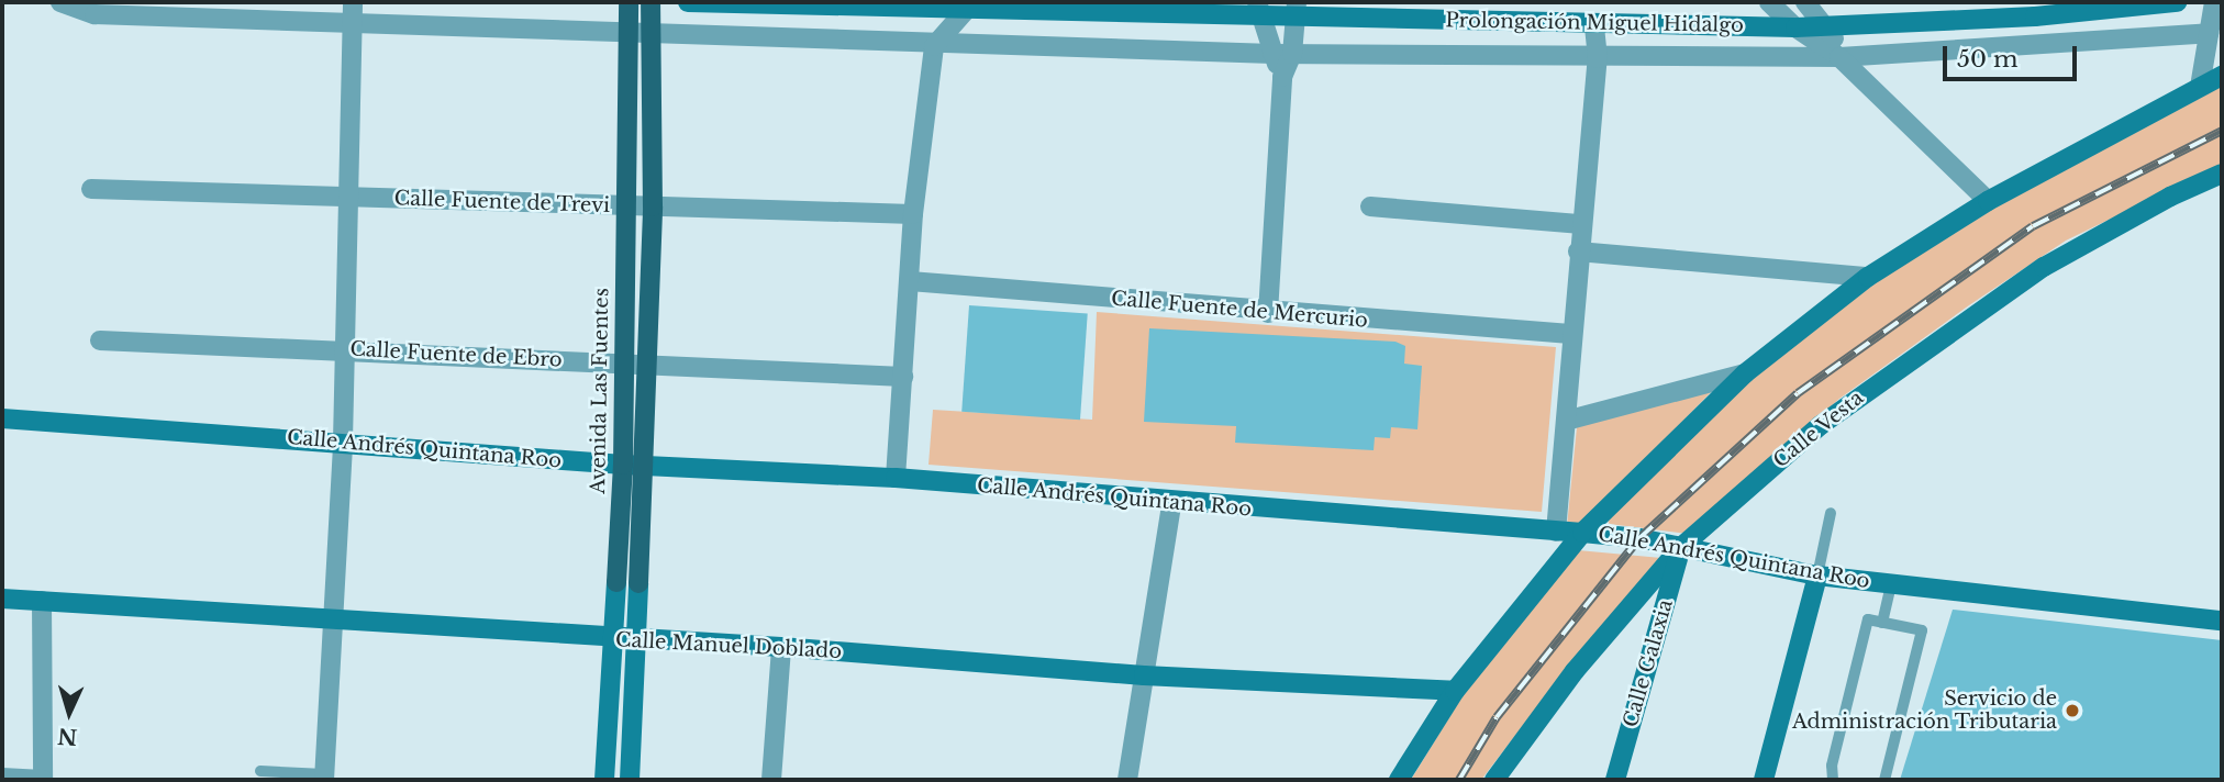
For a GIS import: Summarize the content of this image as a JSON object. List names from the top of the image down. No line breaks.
{"streets":{"main road":["Prolongación Miguel Hidalgo","Avenida Las Fuentes","Calle Vesta","Calle Andrés Quintana Roo","Calle Manuel Doblado","Calle Galaxia"],"street":["Calle Fuente de Trevi","Calle Fuente de Mercurio","Calle Fuente de Ebro"]},"crossings":[["Calle Fuente de Trevi","Avenida Las Fuentes"],["Calle Fuente de Ebro","Avenida Las Fuentes"],["Avenida Las Fuentes","Calle Andrés Quintana Roo"],["Avenida Las Fuentes","Calle Manuel Doblado"],["Calle Vesta","Calle Andrés Quintana Roo"],["Calle Vesta","Calle Galaxia"],["Calle Andrés Quintana Roo","Calle Galaxia"]],"places":["Servicio de Administración Tributaria"],"scale_bar":"50 m","north":"bottom"}
